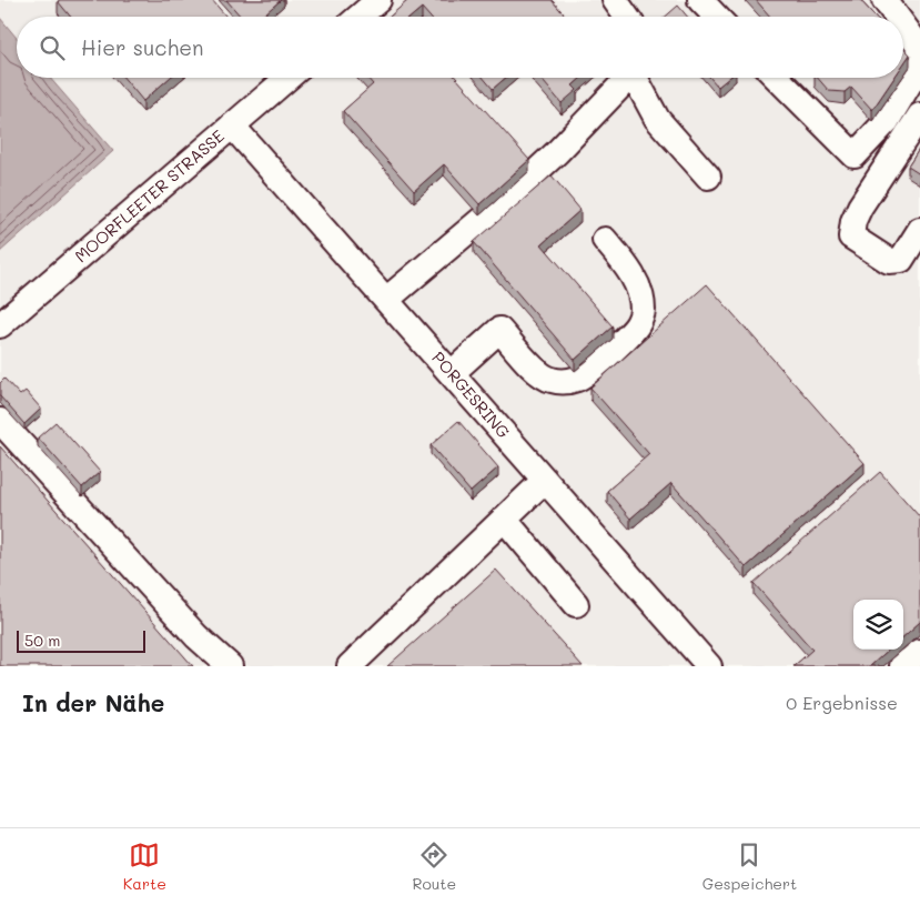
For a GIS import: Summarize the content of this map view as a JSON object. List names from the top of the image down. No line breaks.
{"streets":{"street":["MOORFLEETER STRASSE","PORGESRING"]},"crossings":[["MOORFLEETER STRASSE","PORGESRING"]],"scale_bar":"50 m","page":{"search":"Hier suchen","scale":"50 m","heading":["In der Nähe","0 Ergebnisse"],"nav":["Karte","Route","Gespeichert"]}}
